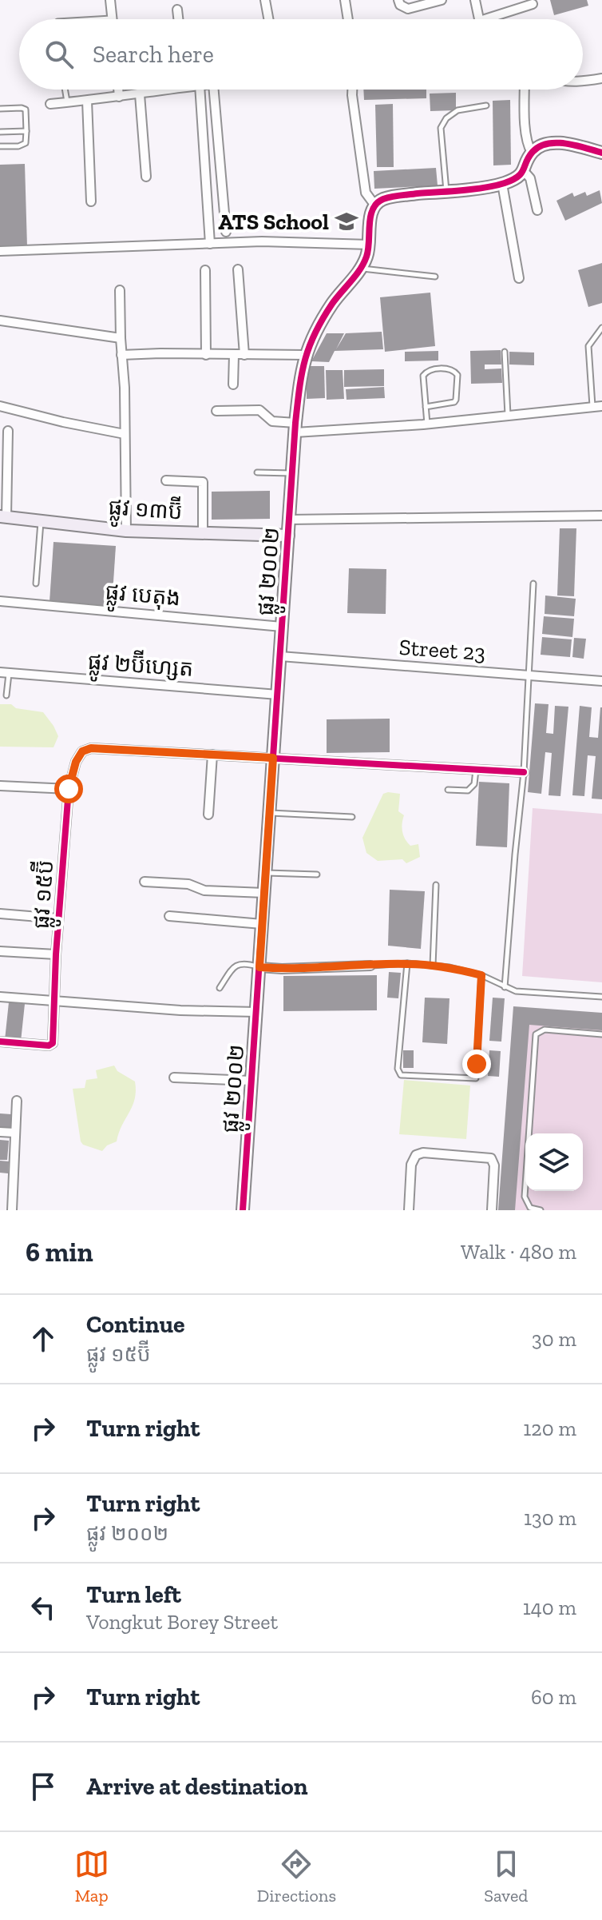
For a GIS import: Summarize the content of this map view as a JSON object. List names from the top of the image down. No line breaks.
{"streets":{"street":["ផ្លូវ ១៣ប៊ី","ផ្លូវ ២០០២","ផ្លូវ បេតុង","Street 23","ផ្លូវ ២ប៊ីហ្សេត","ផ្លូវ ១៥ប៊ី"]},"crossings":[["ផ្លូវ ១៣ប៊ី","ផ្លូវ ២០០២"],["ផ្លូវ ២០០២","ផ្លូវ បេតុង"],["ផ្លូវ ២០០២","Street 23"],["ផ្លូវ ២០០២","ផ្លូវ ២ប៊ីហ្សេត"]],"places":{"school or university":["ATS School"]},"page":{"search":"Search here","heading":["6 min","Walk · 480 m"],"list":[["Continue","ផ្លូវ ១៥ប៊ី","30 m"],["Turn right","120 m"],["Turn right","ផ្លូវ ២០០២","130 m"],["Turn left","Vongkut Borey Street","140 m"],["Turn right","60 m"],"Arrive at destination"],"nav":["Map","Directions","Saved"]}}
